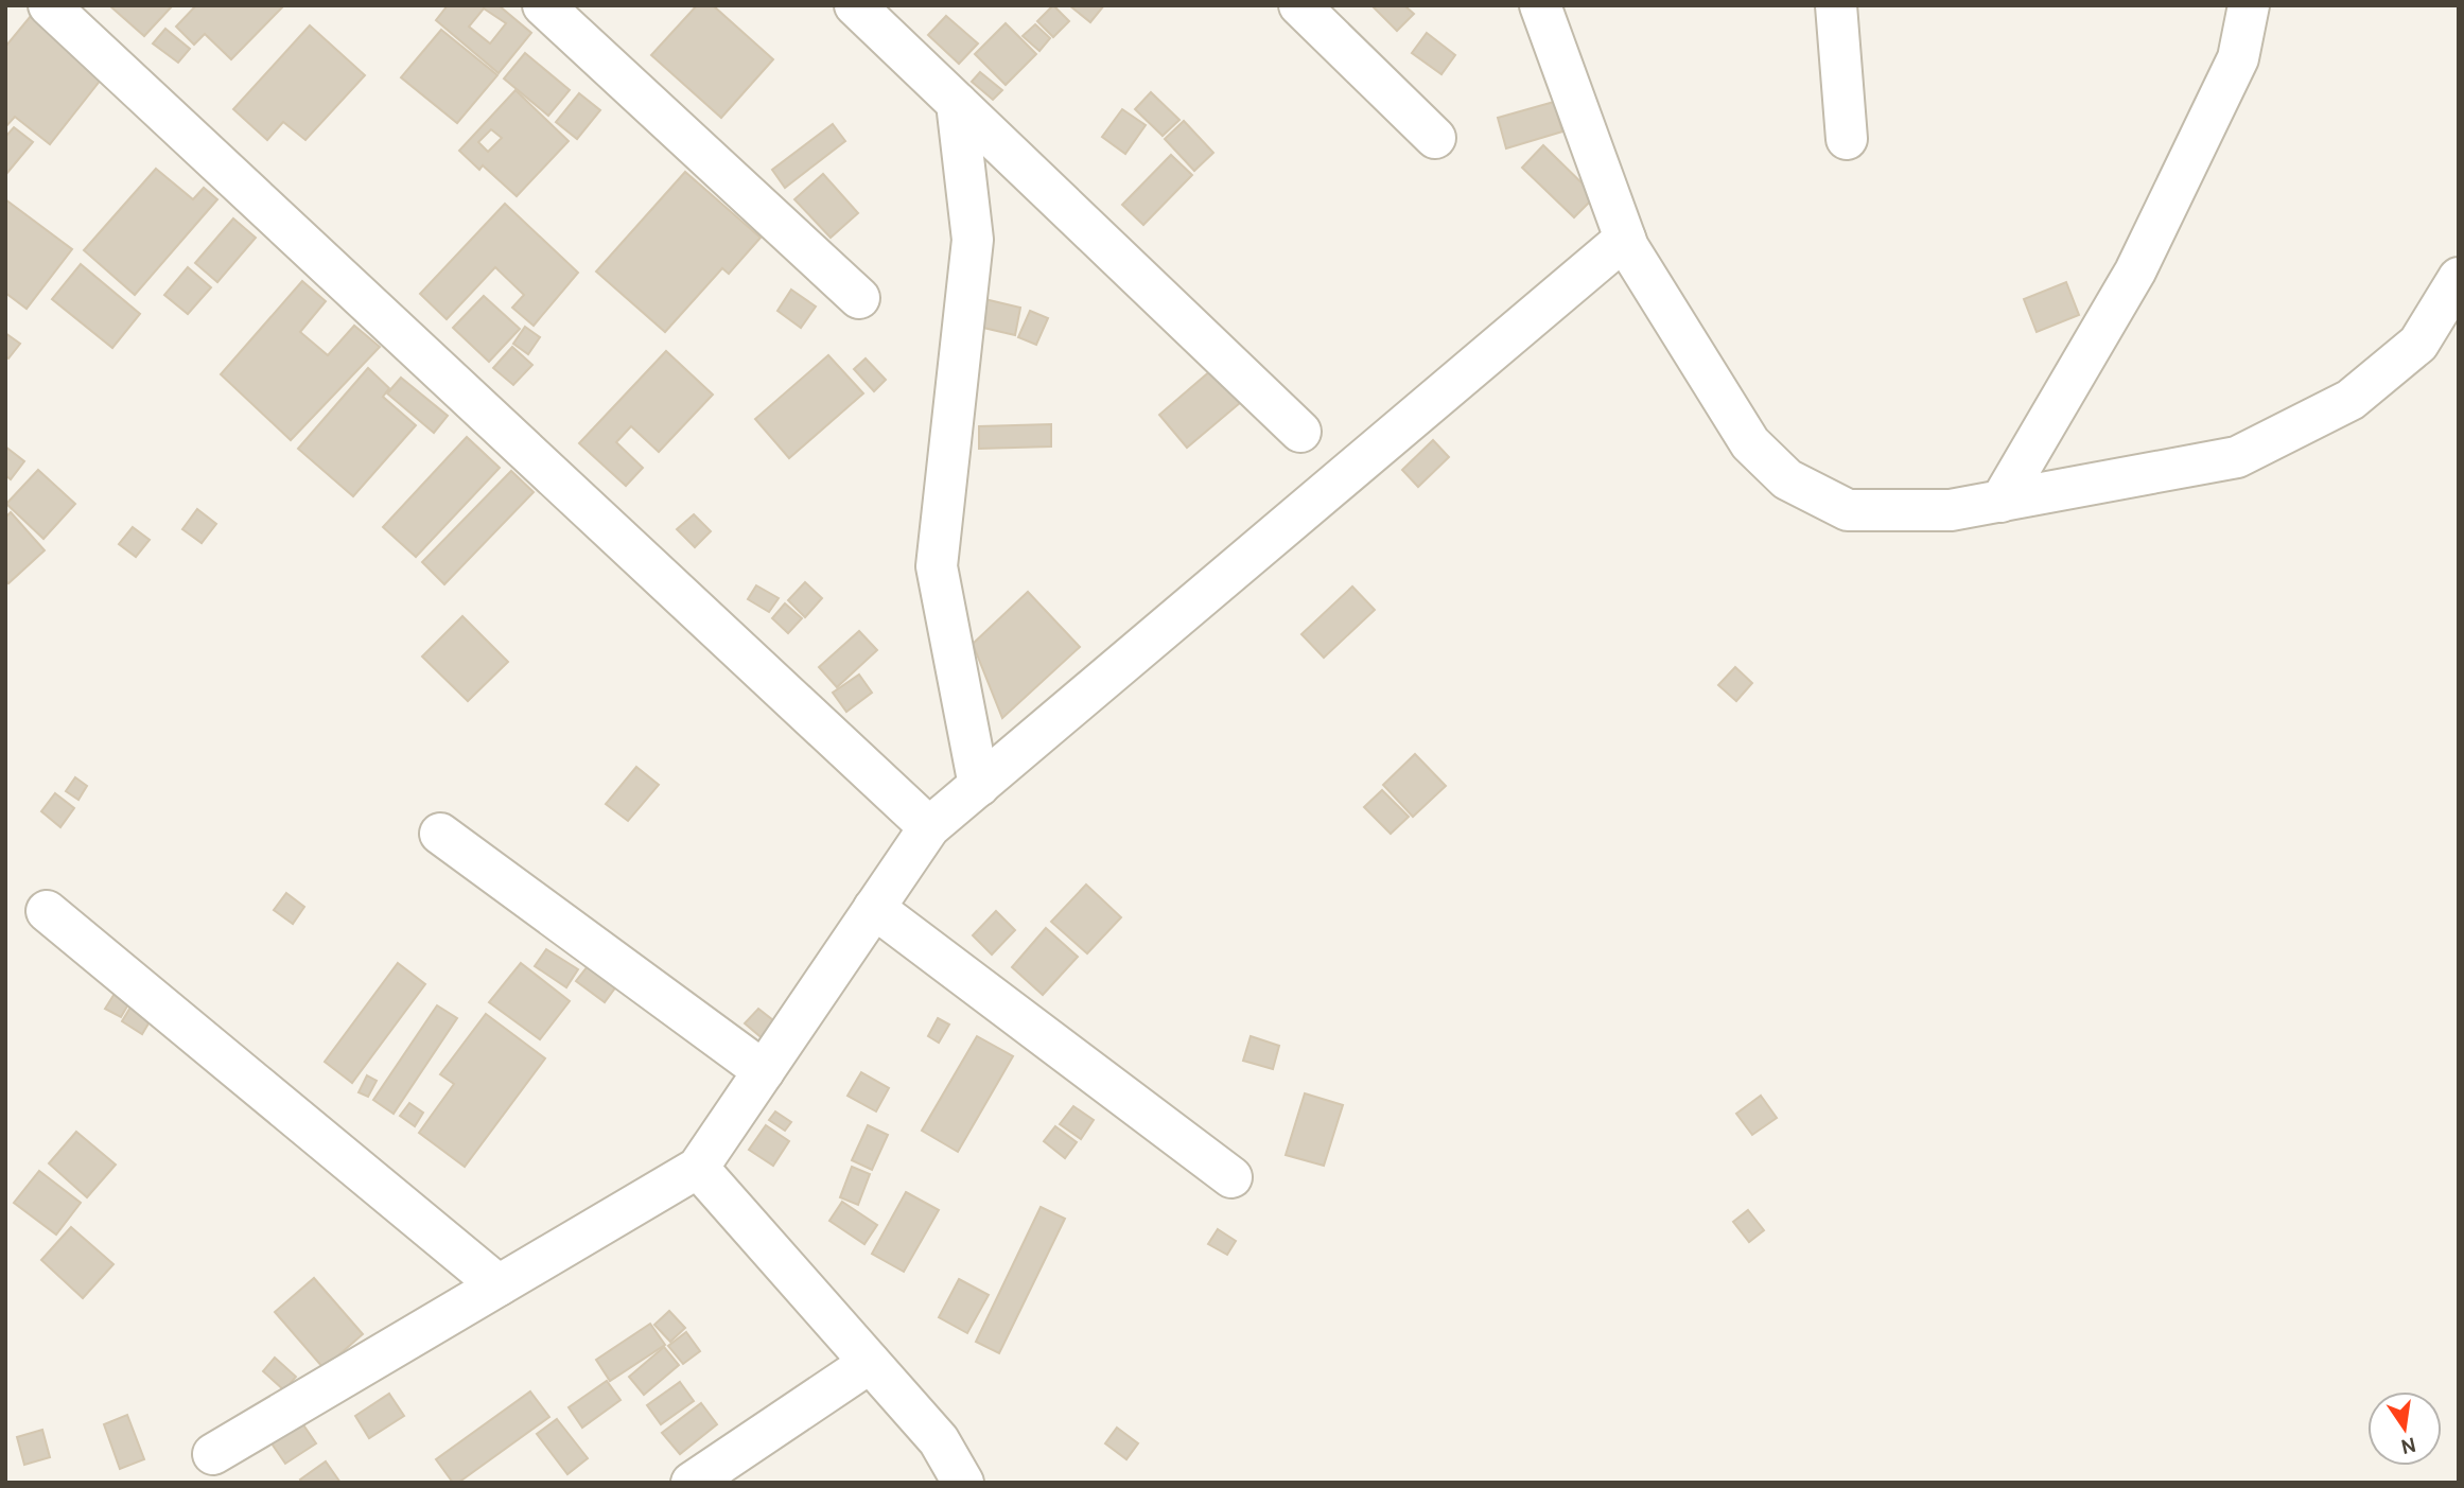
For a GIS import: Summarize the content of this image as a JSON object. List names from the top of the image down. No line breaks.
{"north":"bottom"}
